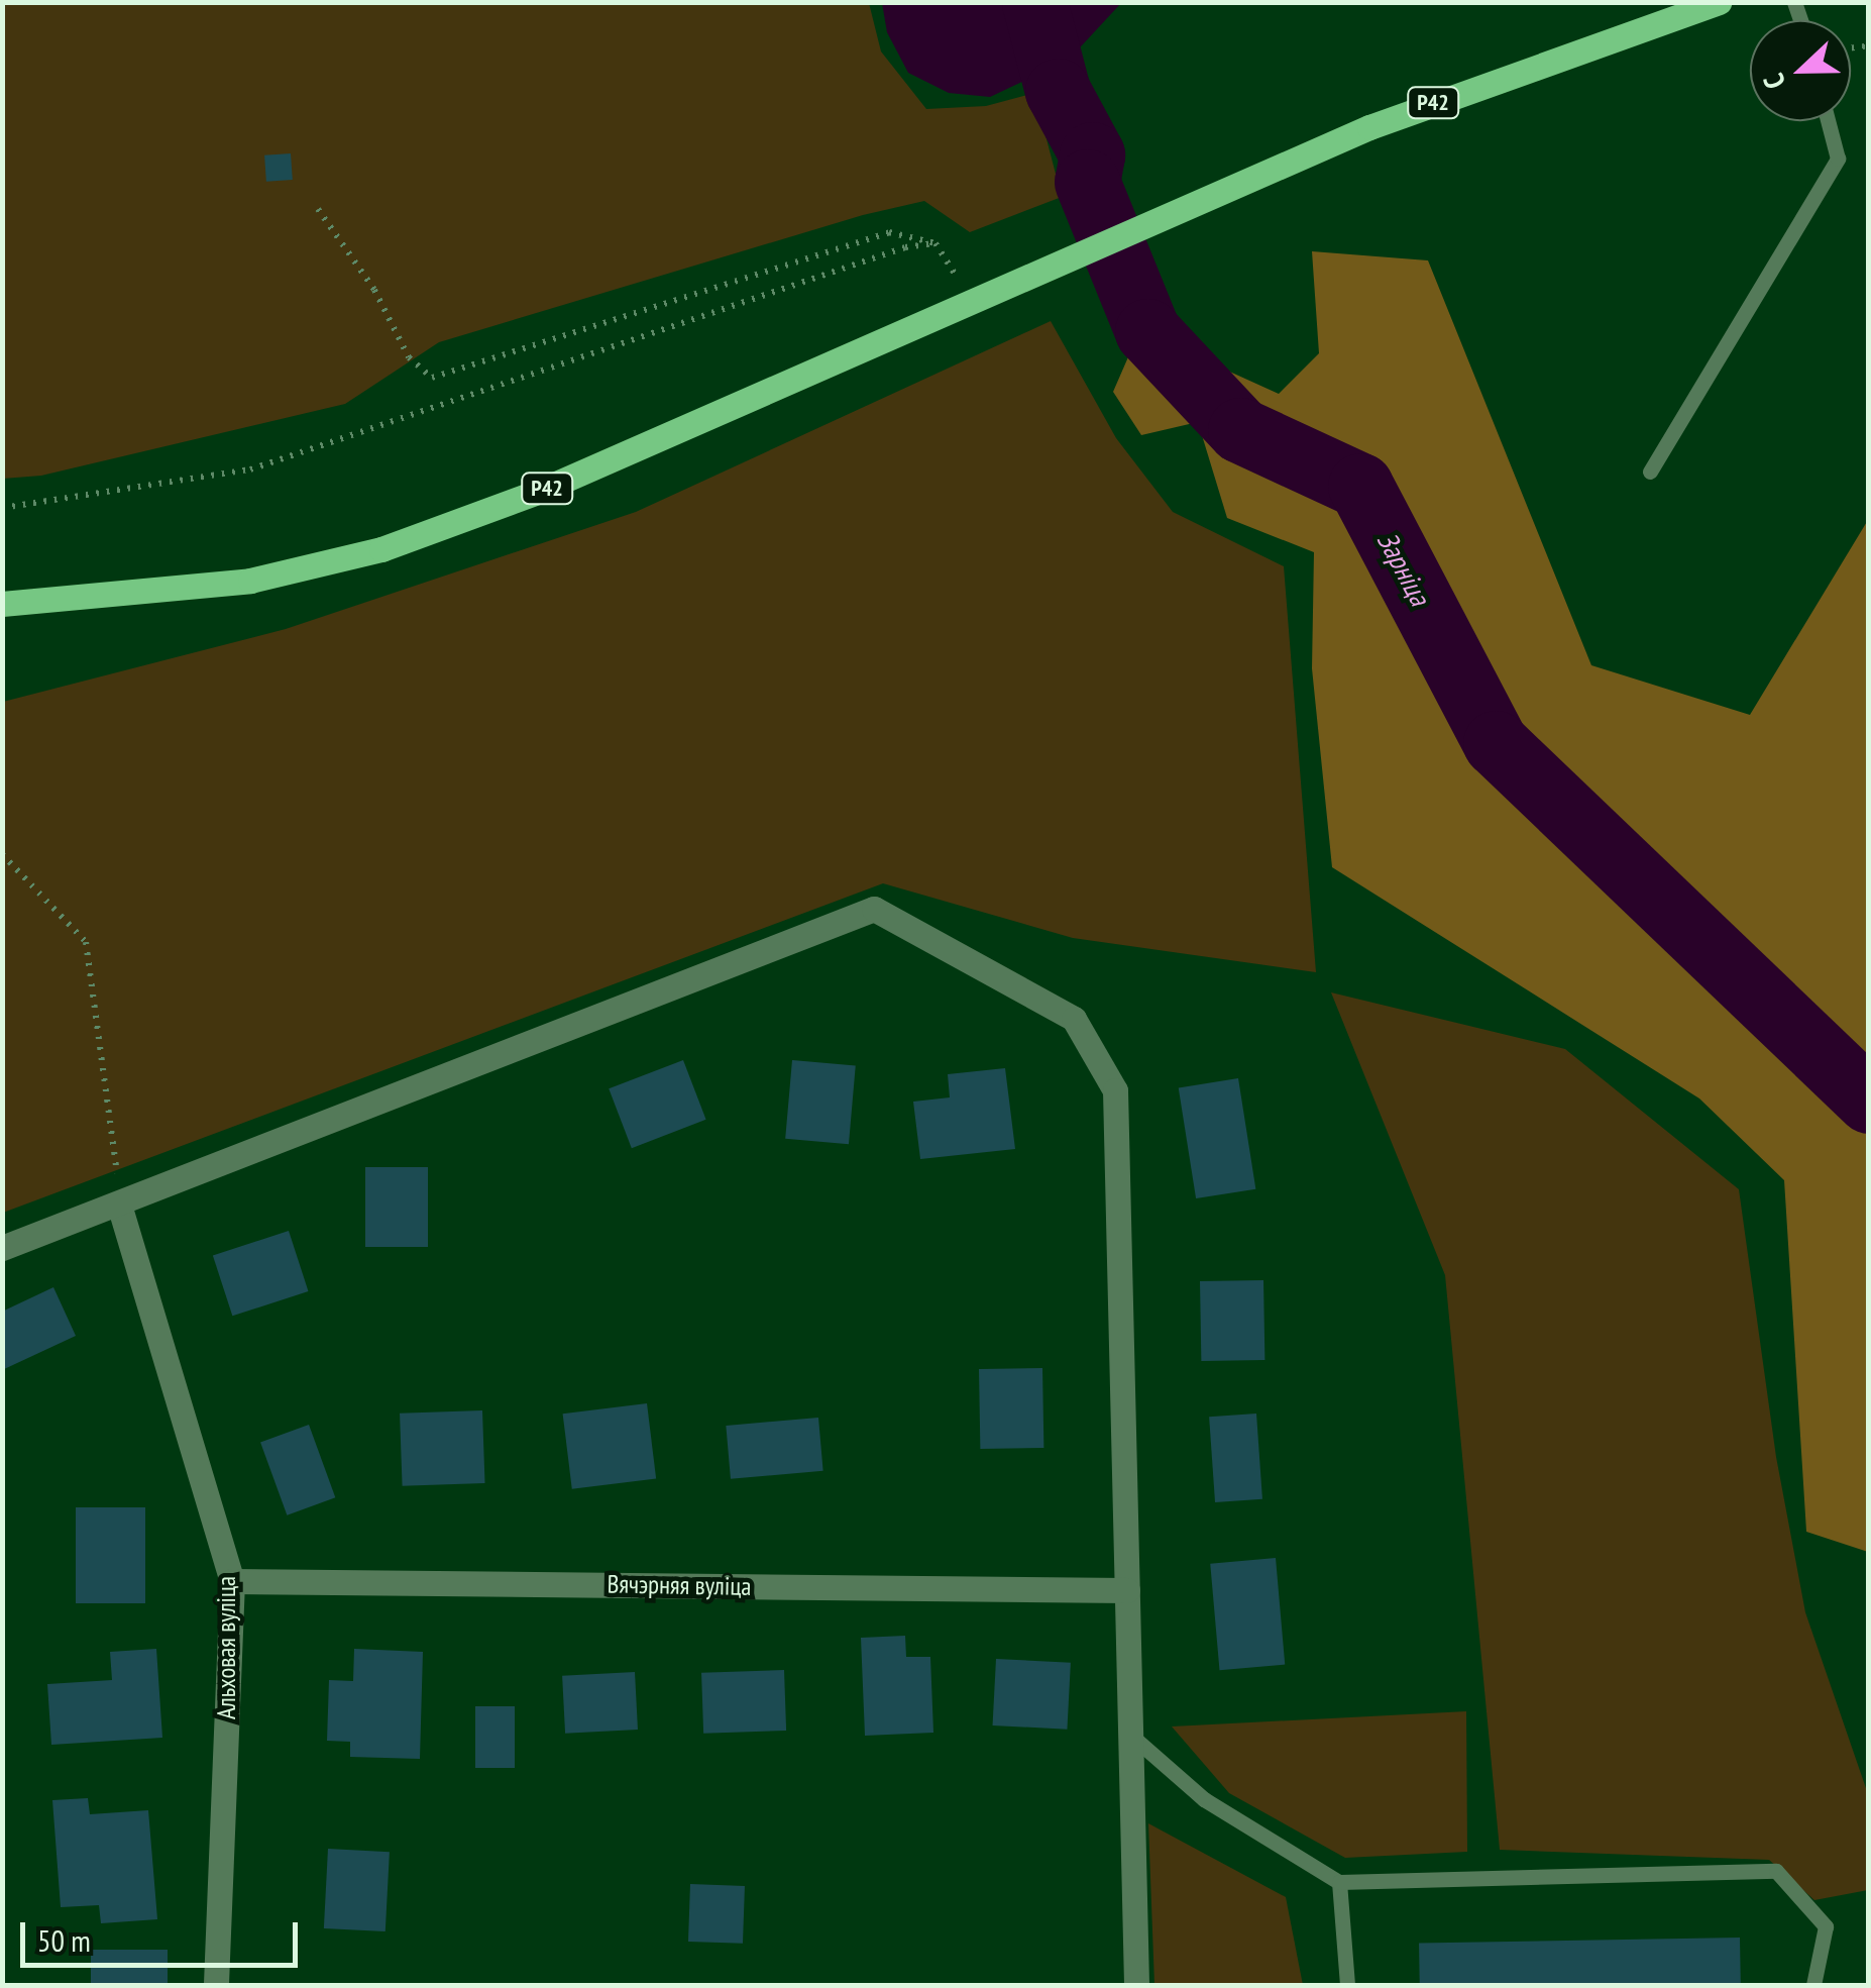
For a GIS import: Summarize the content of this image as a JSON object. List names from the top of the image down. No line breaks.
{"streets":{"main road":["Р42"],"street":["Вячэрняя вуліца","Альховая вуліца"]},"crossings":[["Вячэрняя вуліца","Альховая вуліца"]],"water":["Зарніца"],"scale_bar":"50 m","north":"left"}
